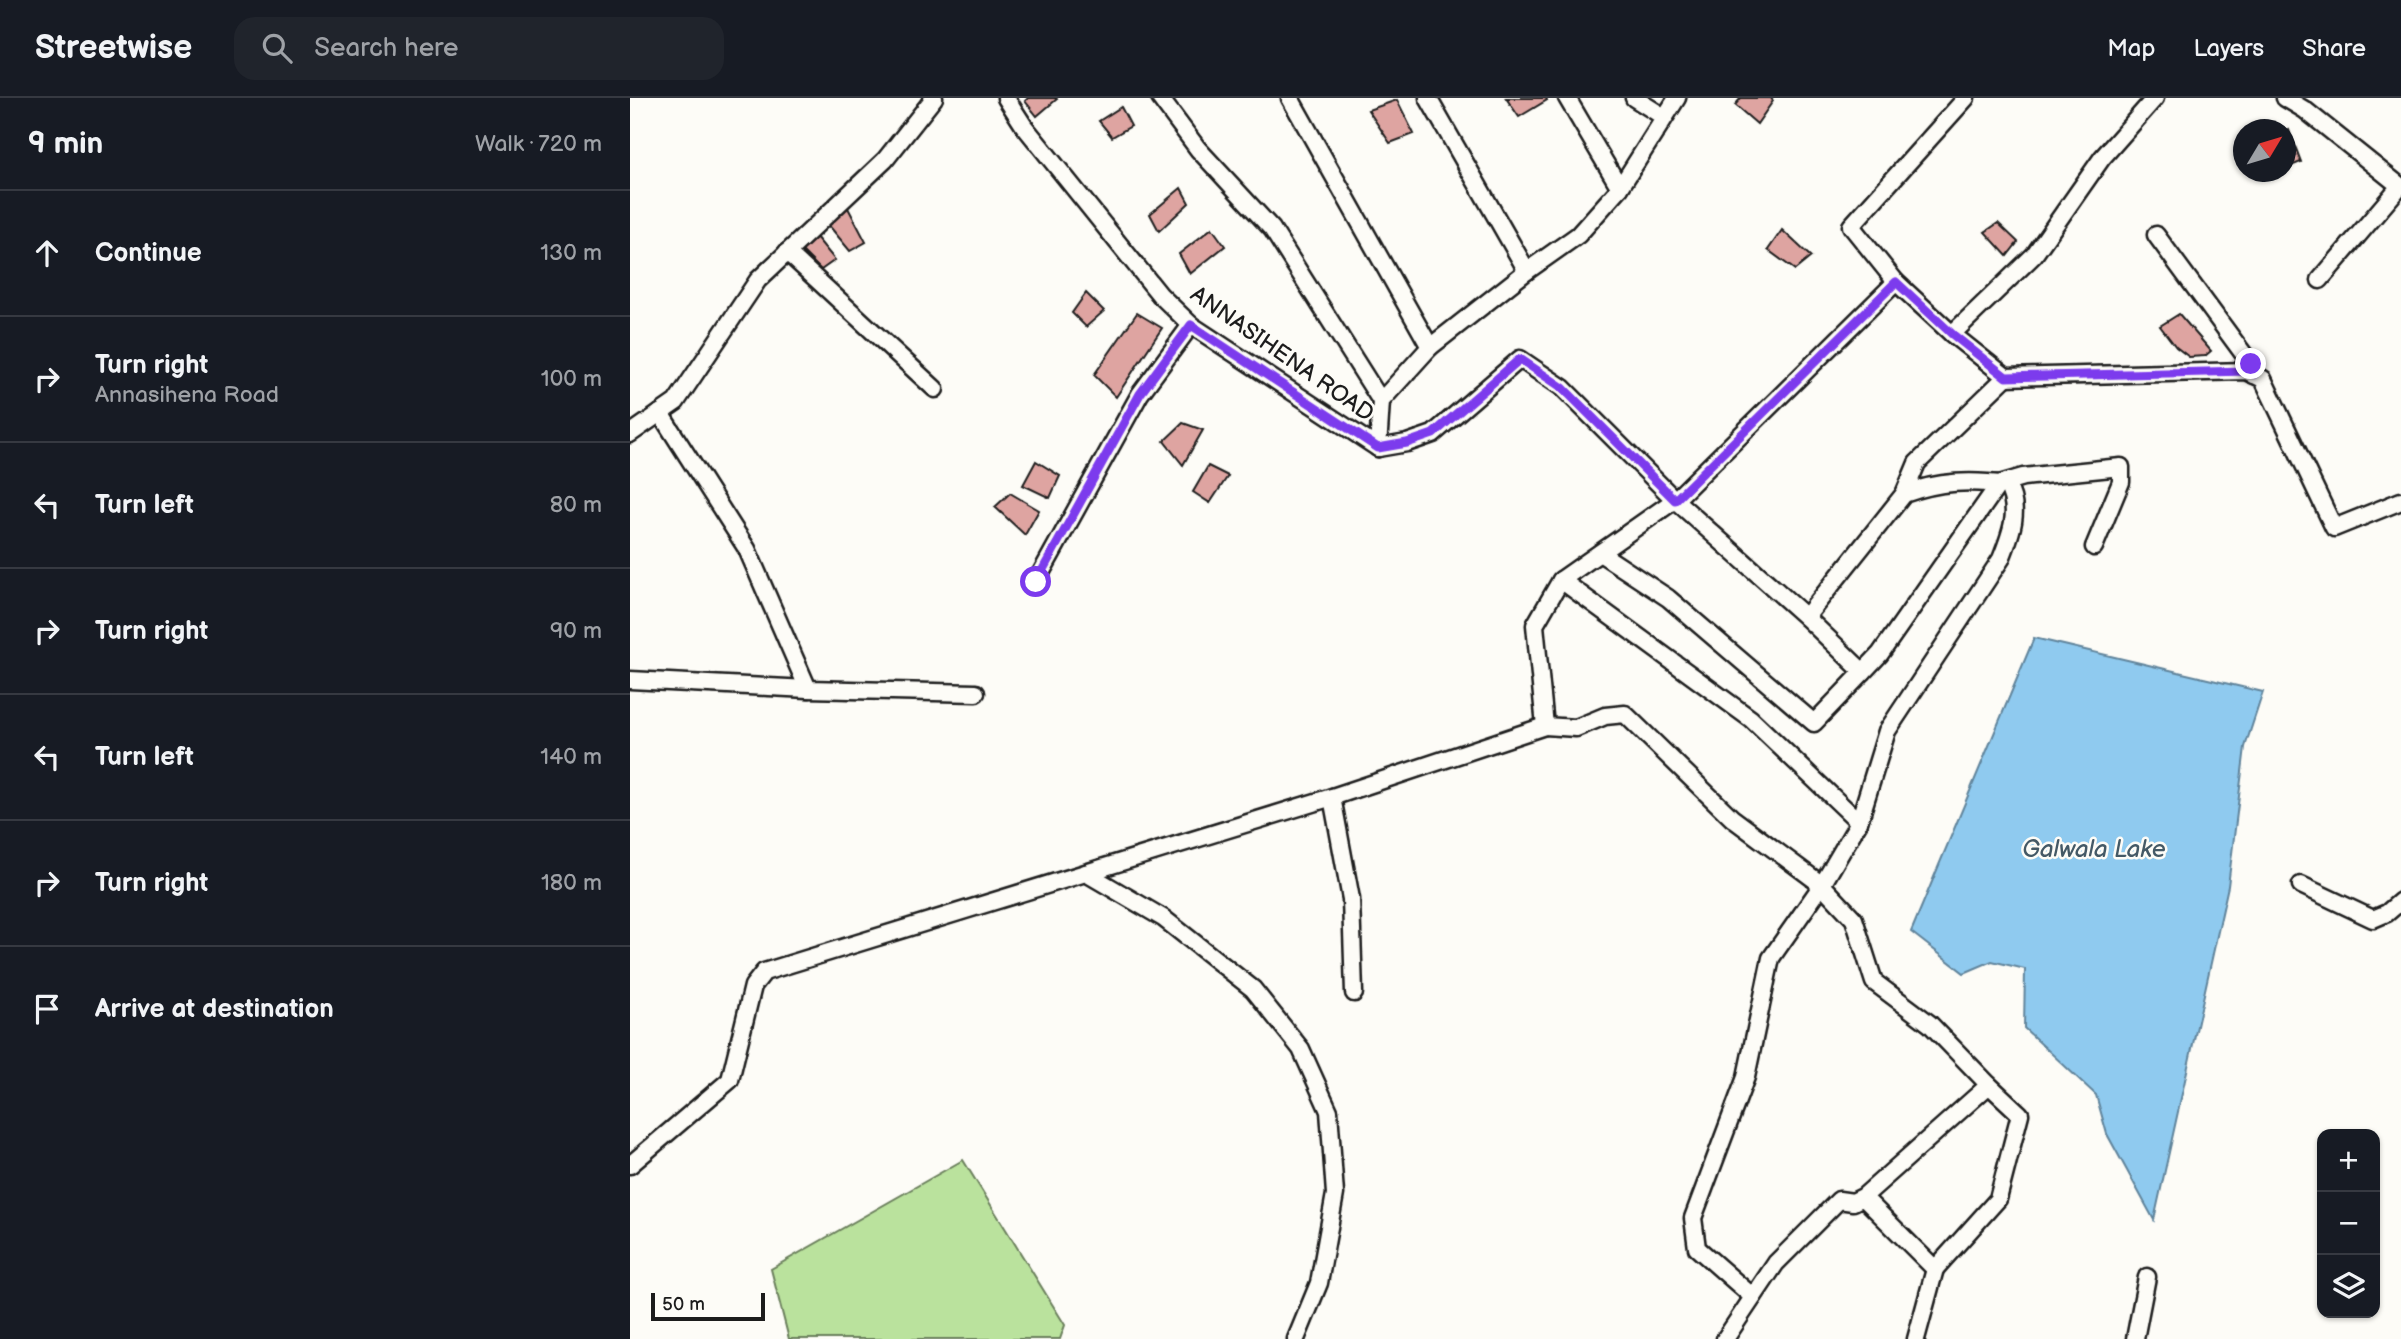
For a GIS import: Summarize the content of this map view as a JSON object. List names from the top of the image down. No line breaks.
{"streets":{"street":["ANNASIHENA ROAD"]},"water":["Galwala Lake"],"scale_bar":"50 m","north":"top right","page":{"header":"Streetwise","search":"Search here","nav":["Map","Layers","Share"],"heading":["9 min","Walk · 720 m"],"list":[["Continue","130 m"],["Turn right","Annasihena Road","100 m"],["Turn left","80 m"],["Turn right","90 m"],["Turn left","140 m"],["Turn right","180 m"],"Arrive at destination"],"map_buttons":["+","−"],"scale":"50 m"}}
